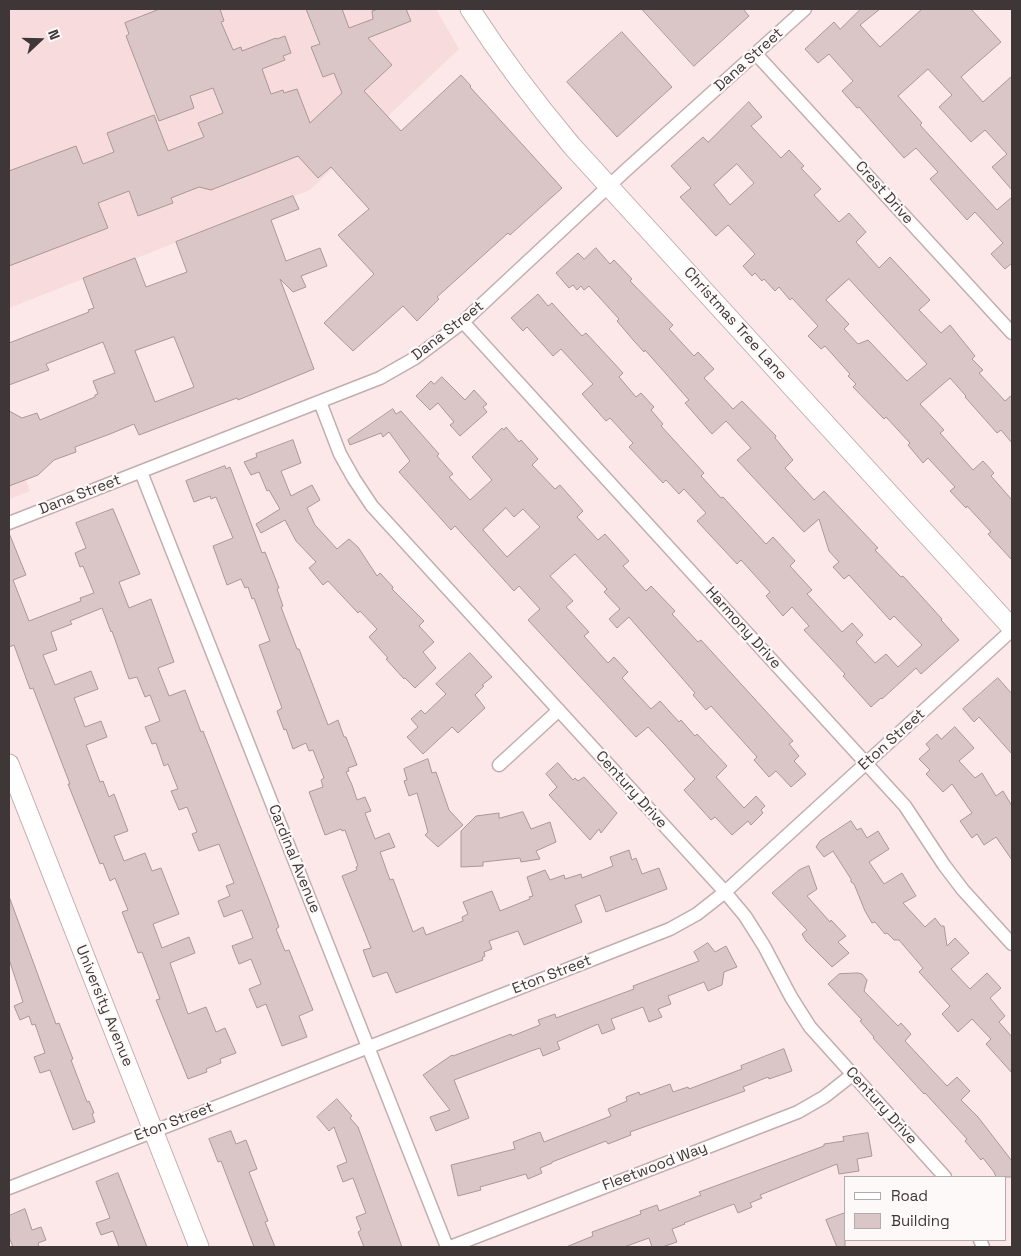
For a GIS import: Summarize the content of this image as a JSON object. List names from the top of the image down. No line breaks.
{"streets":{"street":["Dana Street","Crest Drive","Christmas Tree Lane","Harmony Drive","Eton Street","Century Drive","Cardinal Avenue","University Avenue","Fleetwood Way"]},"crossings":[["Dana Street","Crest Drive"],["Dana Street","Christmas Tree Lane"],["Dana Street","Harmony Drive"],["Dana Street","Century Drive"],["Dana Street","Cardinal Avenue"],["Christmas Tree Lane","Eton Street"],["Harmony Drive","Eton Street"],["Eton Street","Century Drive"],["Eton Street","Cardinal Avenue"],["Eton Street","University Avenue"],["Century Drive","Fleetwood Way"],["Cardinal Avenue","Fleetwood Way"]],"legend":["Road","Building"],"north":"right"}
